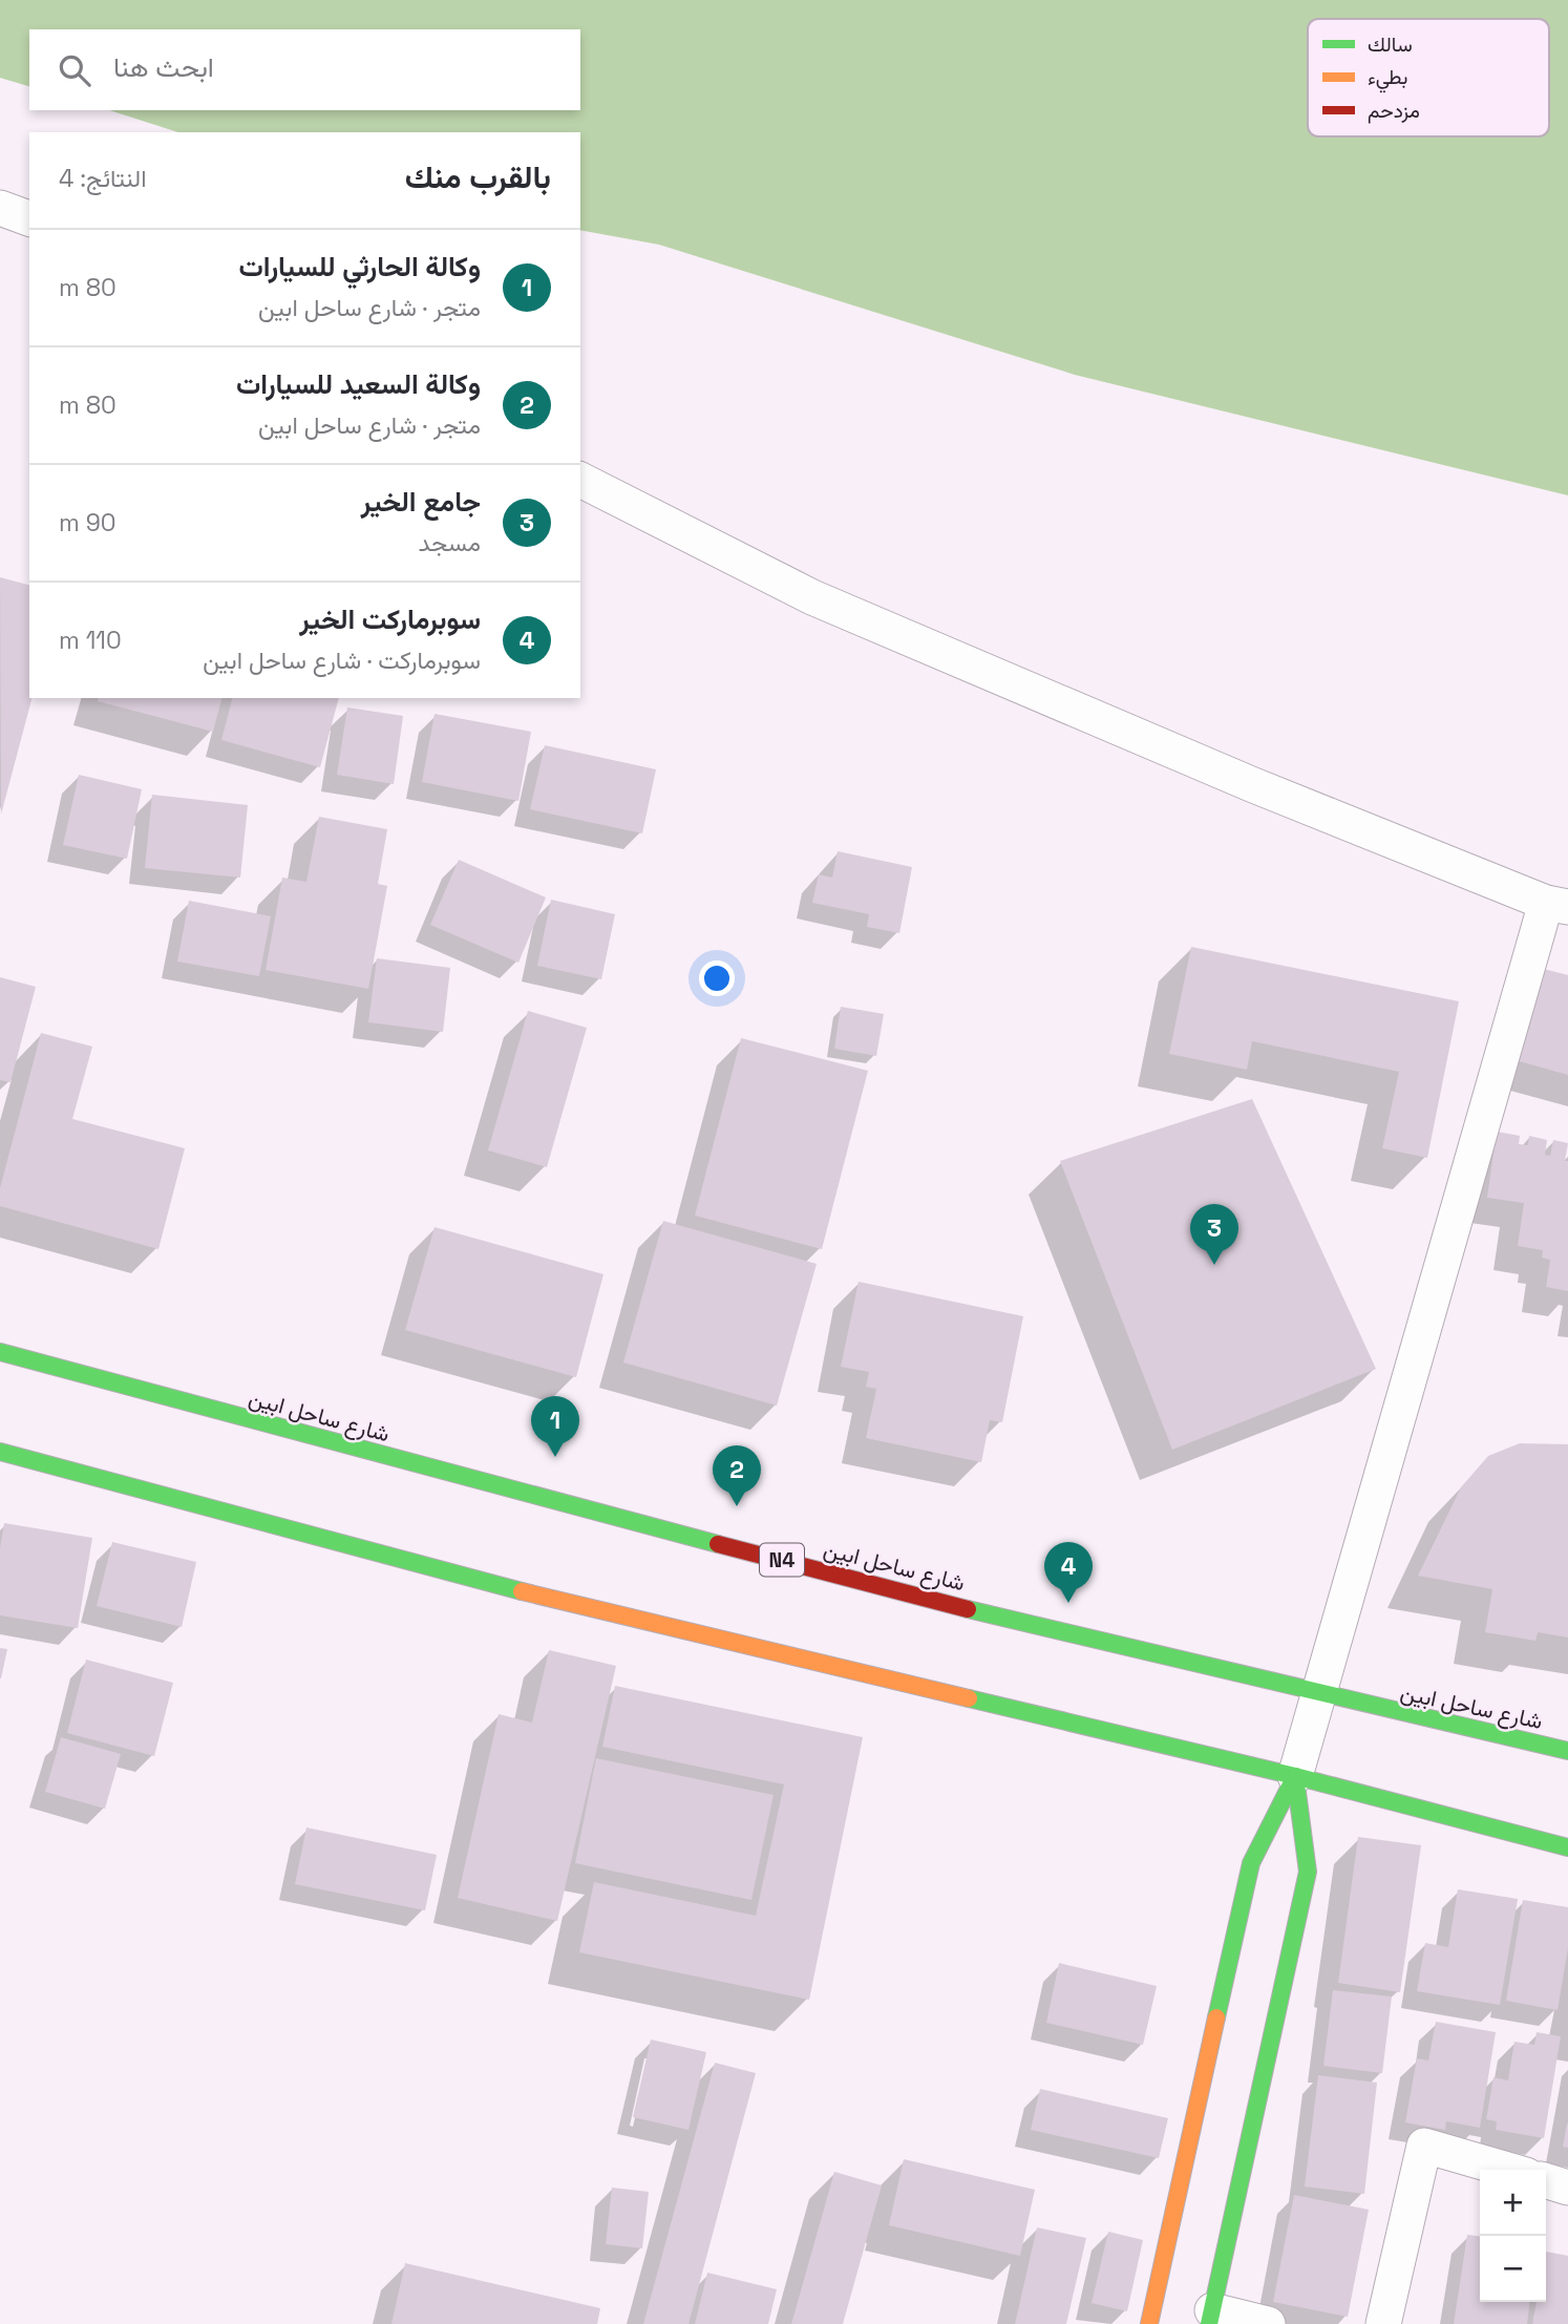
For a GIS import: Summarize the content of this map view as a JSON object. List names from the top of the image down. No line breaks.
{"streets":{"main road":["شارع ساحل ابين","N4"]},"legend":["سالك","بطيء","مزدحم"],"page":{"search":"ابحث هنا","heading":["بالقرب منك","النتائج: 4"],"list":[{"mark":"1","name":"وكالة الحارثي للسيارات","note":"متجر · شارع ساحل ابين","value":"80 m"},{"mark":"2","name":"وكالة السعيد للسيارات","note":"متجر · شارع ساحل ابين","value":"80 m"},{"mark":"3","name":"جامع الخير","note":"مسجد","value":"90 m"},{"mark":"4","name":"سوبرماركت الخير","note":"سوبرماركت · شارع ساحل ابين","value":"110 m"}],"pins":["3","1","2","4"],"map_buttons":["+","−"]}}
